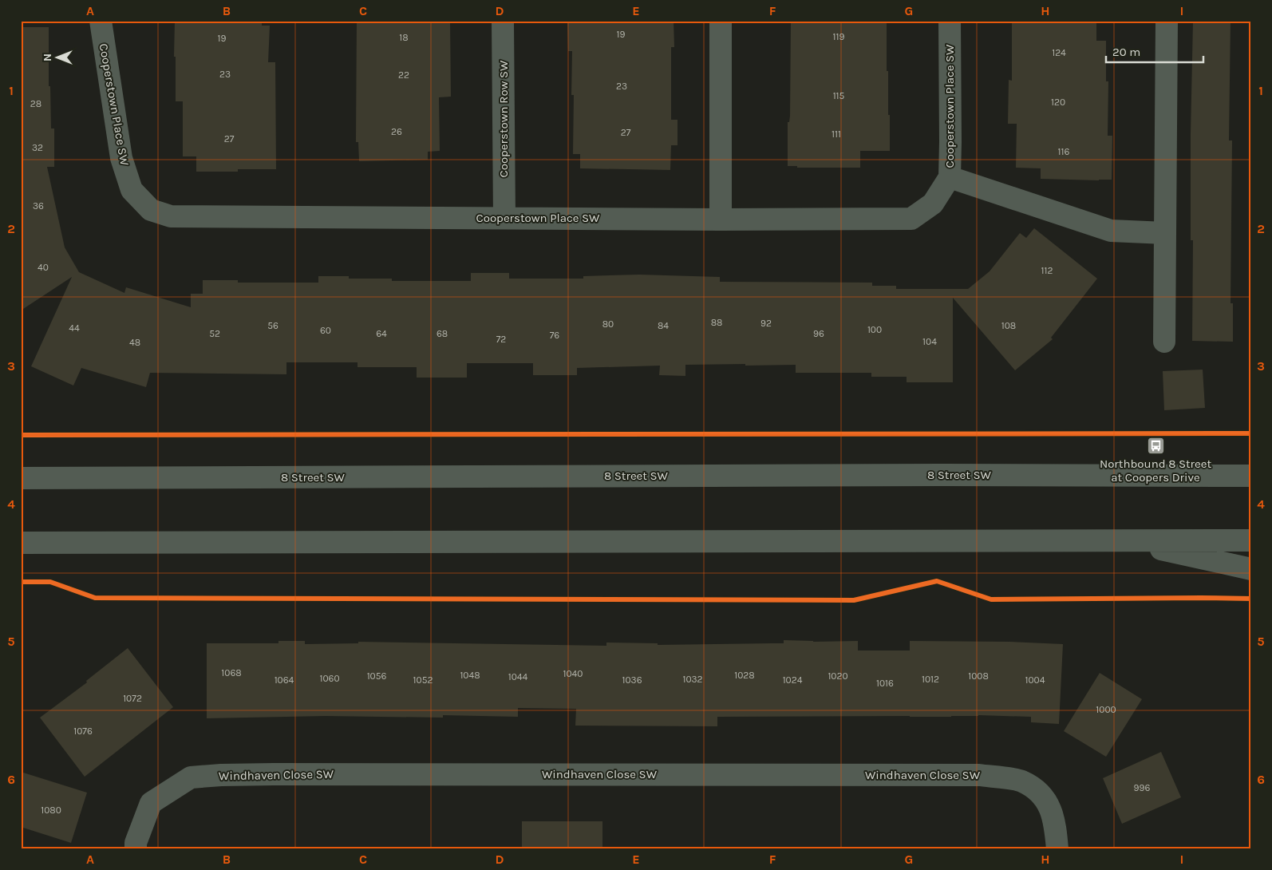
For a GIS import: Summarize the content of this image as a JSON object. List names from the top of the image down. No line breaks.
{"streets":{"main road":["Cooperstown Place SW","Cooperstown Row SW","8 Street SW","Windhaven Close SW"]},"crossings":[["Cooperstown Place SW","Cooperstown Row SW"]],"places":{"bus stop":["Northbound 8 Street at Coopers Drive"]},"house_numbers":["19","119","18","19","124","23","22","23","115","120","28","26","27","111","27","32","116","36","40","112","88","92","80","56","84","108","44","100","60","52","64","68","96","76","72","104","48","1068","1040","1048","1028","1056","1020","1008","1044","1060","1032","1012","1064","1052","1036","1024","1004","1016","1072","1000","1076","996","1080"],"scale_bar":"20 m","north":"left","grid":{"columns":["A","B","C","D","E","F","G","H","I"],"rows":["1","2","3","4","5","6"]}}
